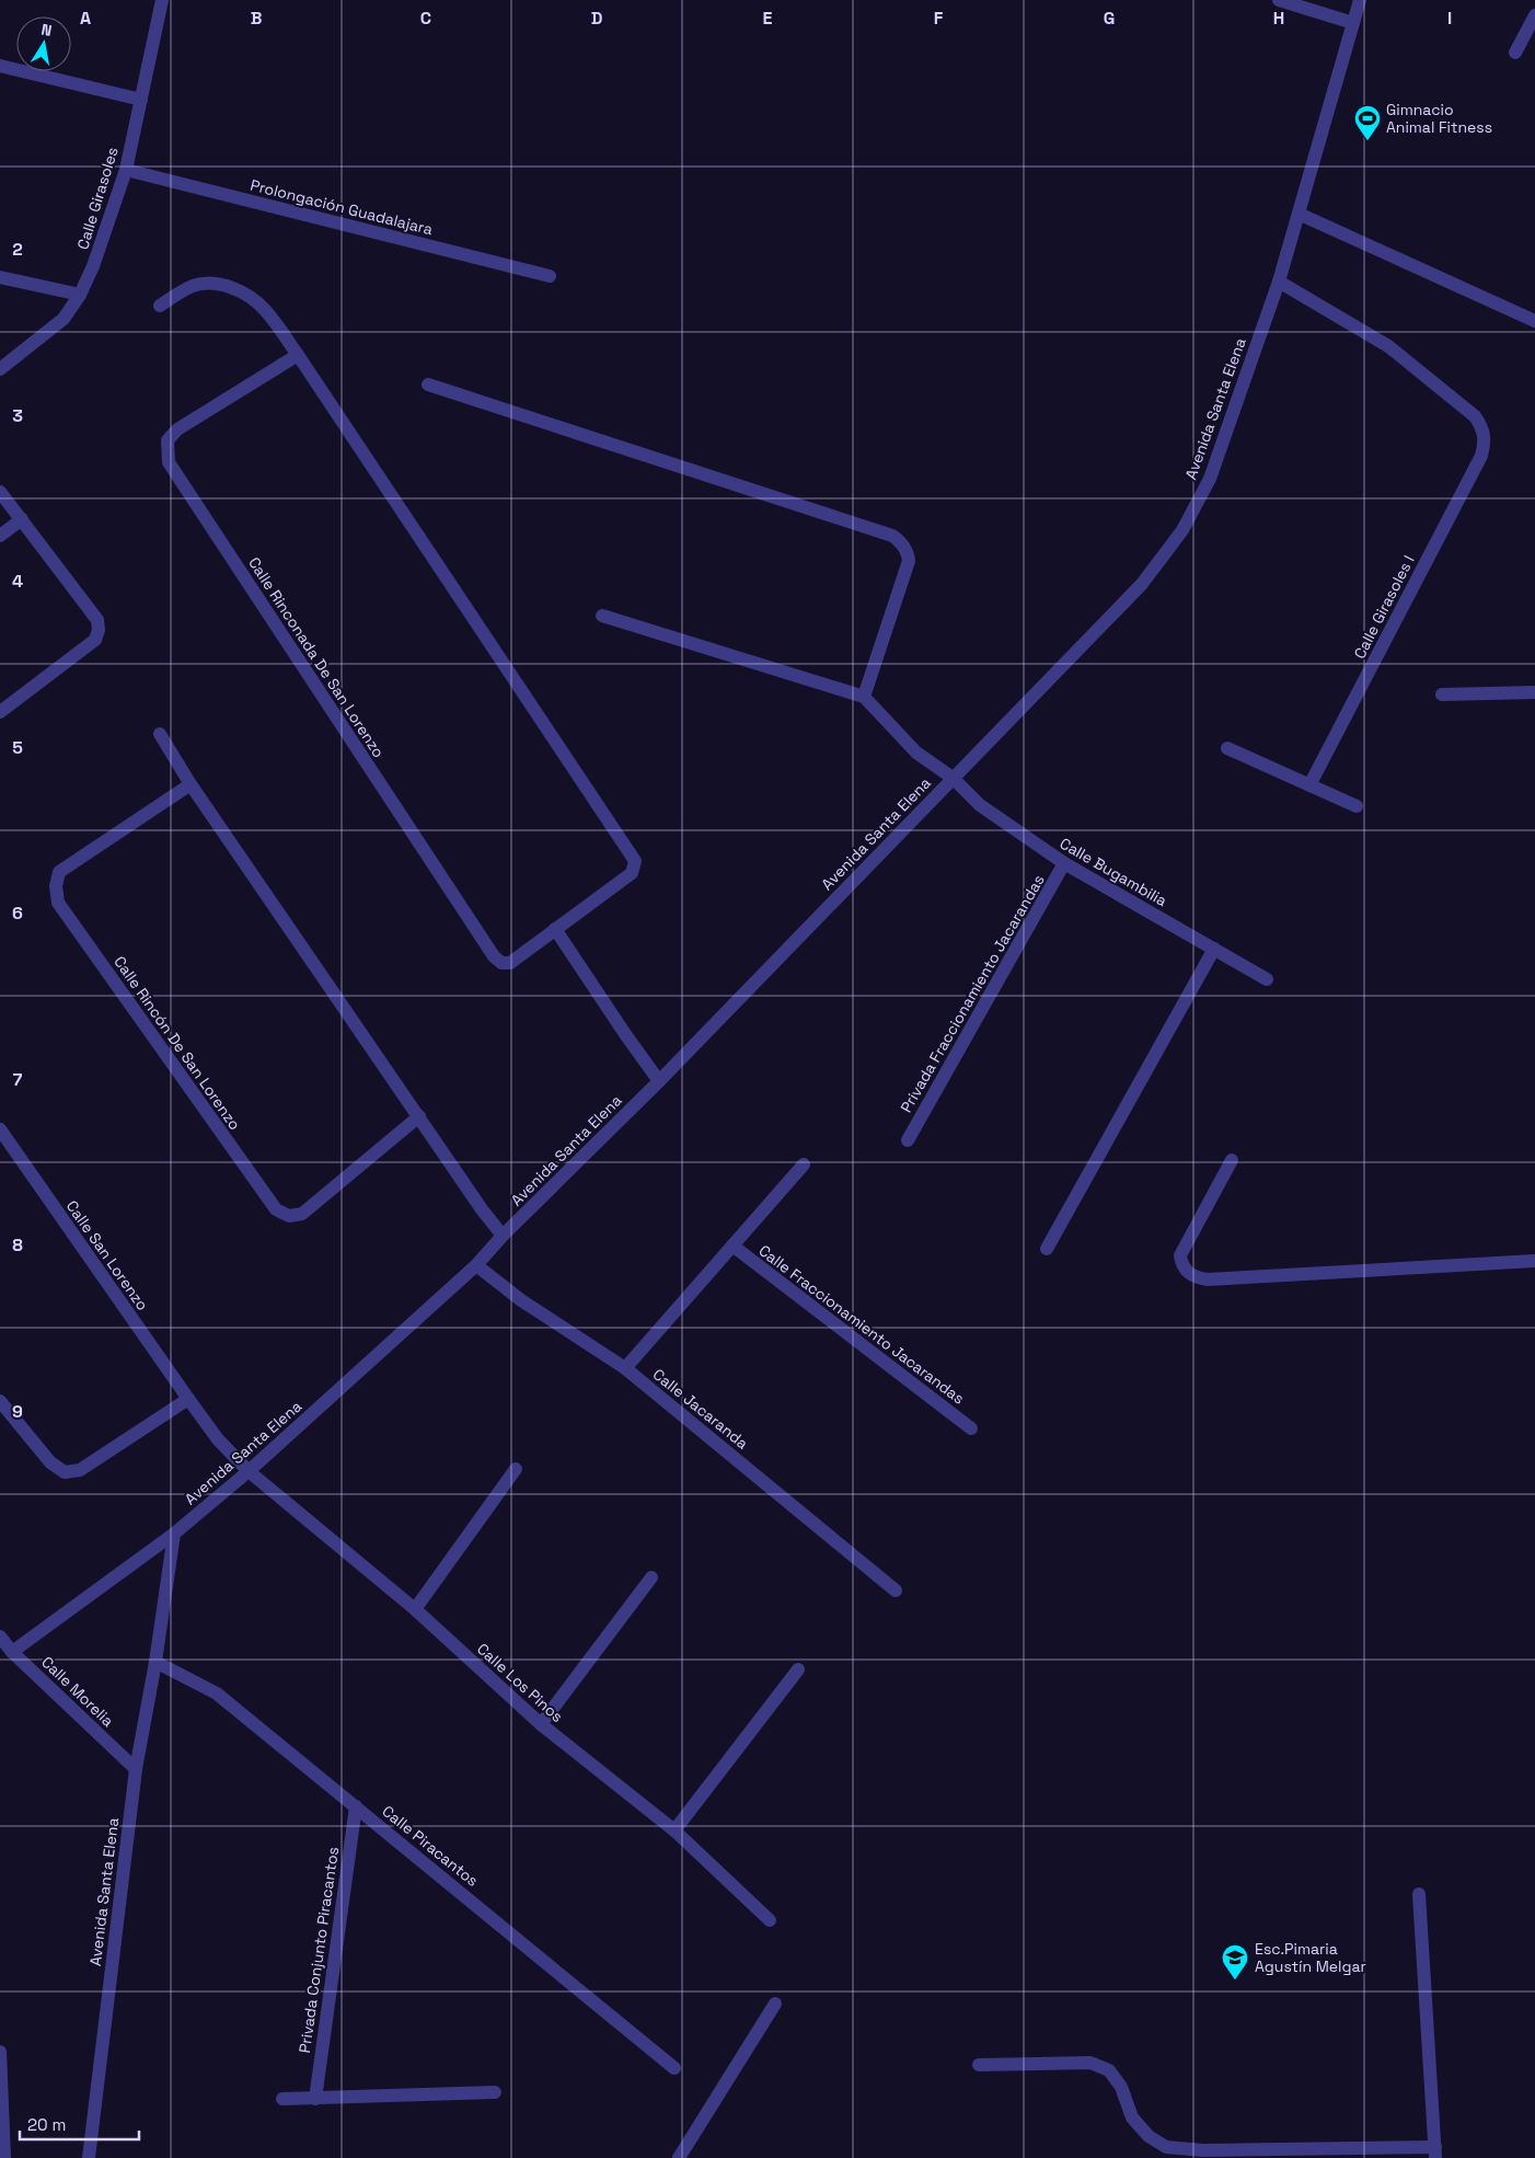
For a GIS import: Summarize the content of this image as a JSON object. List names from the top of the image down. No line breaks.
{"streets":{"street":["Calle Girasoles","Prolongación Guadalajara","Avenida Santa Elena","Calle Girasoles I","Calle Rinconada De San Lorenzo","Calle Bugambilia","Privada Fraccionamiento Jacarandas","Calle Rincón De San Lorenzo","Calle San Lorenzo","Calle Fraccionamiento Jacarandas","Calle Jacaranda","Calle Los Pinos","Calle Morelia","Calle Piracantos","Privada Conjunto Piracantos"]},"crossings":[["Calle Girasoles","Prolongación Guadalajara"],["Avenida Santa Elena","Calle Girasoles I"],["Avenida Santa Elena","Calle Bugambilia"],["Avenida Santa Elena","Calle San Lorenzo"],["Avenida Santa Elena","Calle Jacaranda"],["Avenida Santa Elena","Calle Los Pinos"],["Avenida Santa Elena","Calle Morelia"],["Avenida Santa Elena","Calle Piracantos"],["Calle Bugambilia","Privada Fraccionamiento Jacarandas"],["Calle San Lorenzo","Calle Los Pinos"],["Calle Piracantos","Privada Conjunto Piracantos"]],"places":{"sports":["Gimnacio Animal Fitness"],"school or university":["Esc.Pimaria Agustín Melgar"]},"scale_bar":"20 m","north":"top","grid":{"columns":["A","B","C","D","E","F","G","H","I"],"rows":["2","3","4","5","6","7","8","9"]}}
